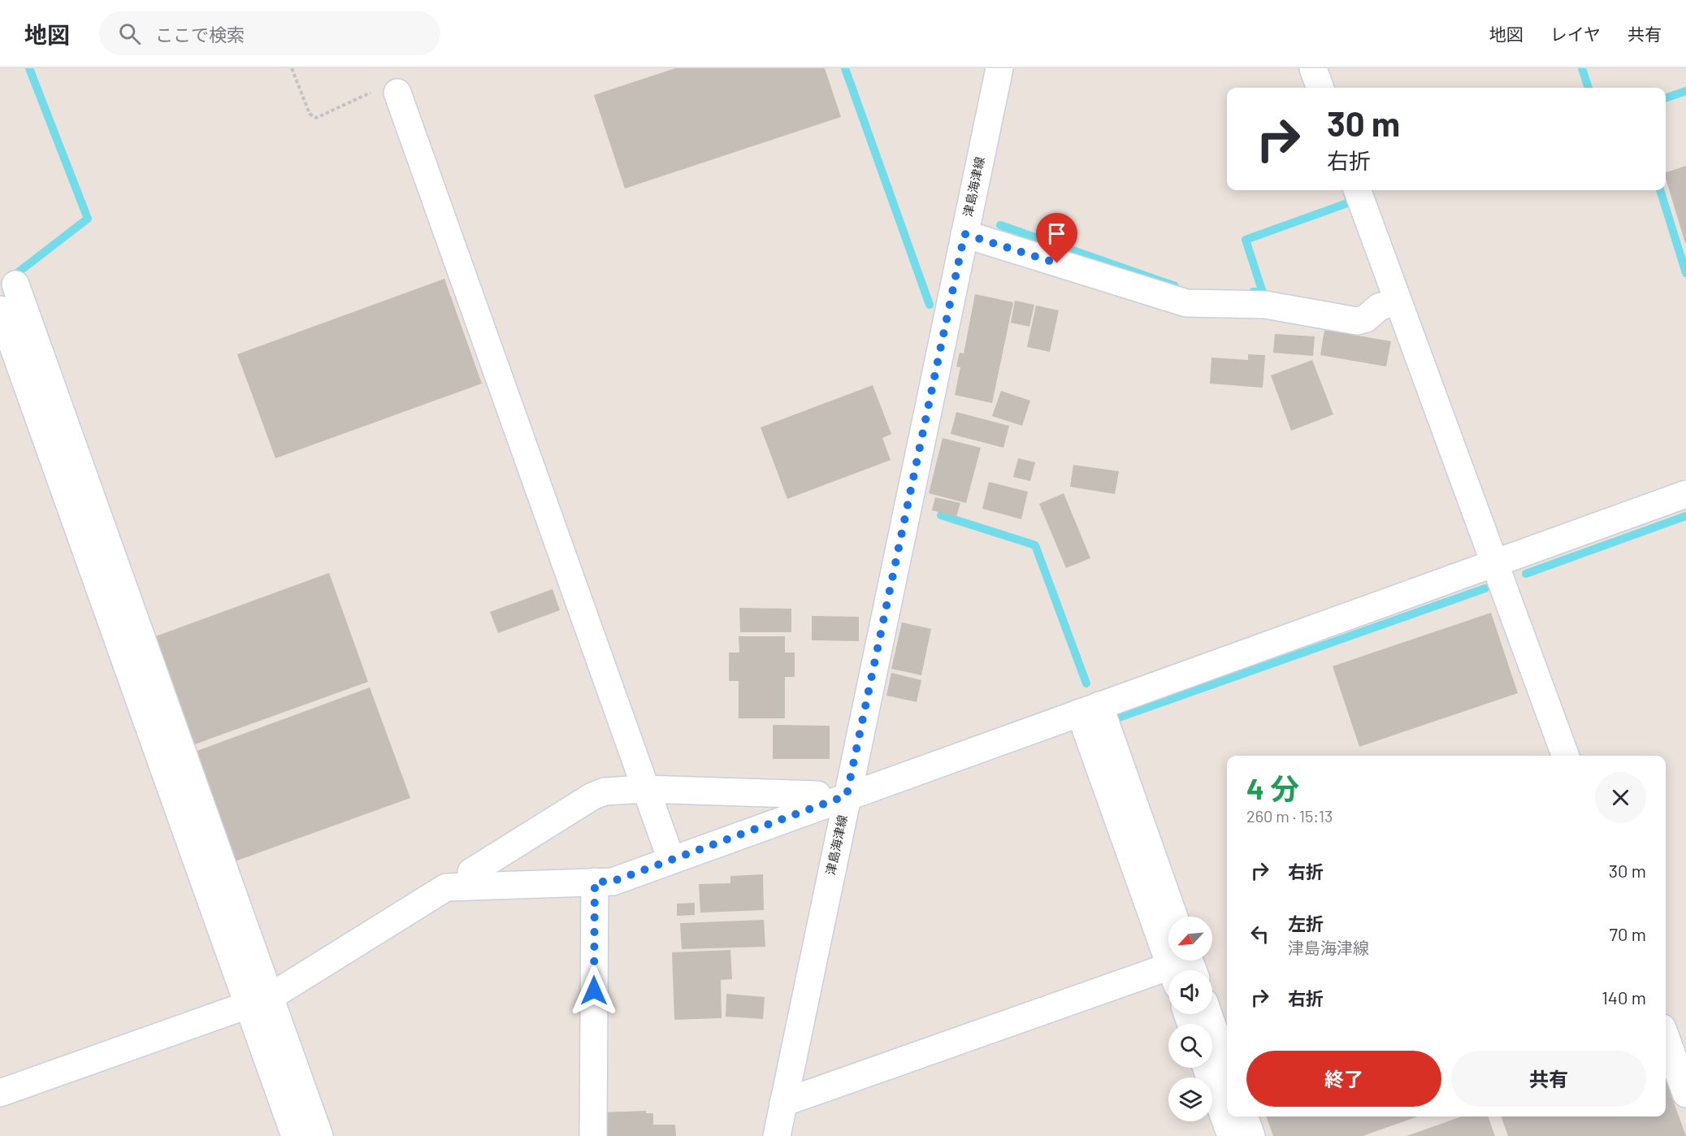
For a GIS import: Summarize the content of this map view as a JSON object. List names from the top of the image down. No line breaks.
{"streets":{"street":["津島海津線"]},"north":"bottom left","page":{"header":"地図","search":"ここで検索","nav":["地図","レイヤ","共有"],"turn":["30 m","右折"],"heading":["4 分","260 m · 15:13"],"list":[{"name":"右折","value":"30 m"},{"name":"左折","note":"津島海津線","value":"70 m"},{"name":"右折","value":"140 m"}],"buttons":["終了","共有"]}}
